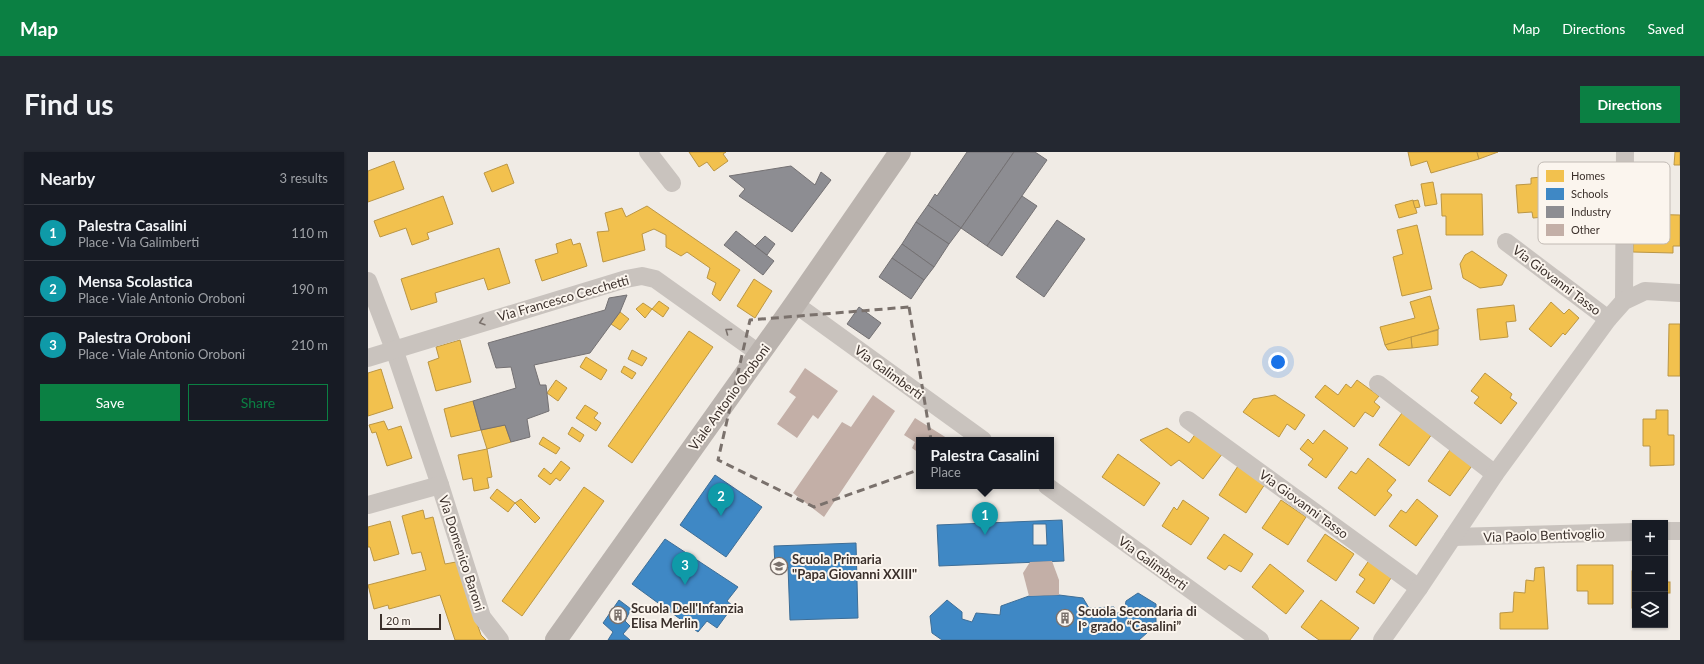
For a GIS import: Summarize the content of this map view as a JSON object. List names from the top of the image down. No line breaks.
{"streets":{"street":["Via Giovanni Tasso","Via Francesco Cecchetti","Via Galimberti","Viale Antonio Oroboni","Via Paolo Bentivoglio","Via Domenico Baroni"]},"crossings":[["Via Giovanni Tasso","Via Paolo Bentivoglio"],["Via Francesco Cecchetti","Viale Antonio Oroboni"],["Via Francesco Cecchetti","Via Domenico Baroni"],["Via Galimberti","Viale Antonio Oroboni"]],"one_way":["Via Francesco Cecchetti"],"places":{"school or university":["Scuola Primaria \"Papa Giovanni XXIII\""],"building":["Scuola Dell'Infanzia Elisa Merlin","Scuola Secondaria di I° grado “Casalini”"]},"legend":["Homes","Schools","Industry","Other"],"scale_bar":"20 m","page":{"header":"Map","nav":["Map","Directions","Saved"],"buttons":["Directions",["Save","Share"]],"title":"Find us","heading":["Nearby","3 results"],"list":[{"mark":"1","name":"Palestra Casalini","note":"Place · Via Galimberti","value":"110 m"},{"mark":"2","name":"Mensa Scolastica","note":"Place · Viale Antonio Oroboni","value":"190 m"},{"mark":"3","name":"Palestra Oroboni","note":"Place · Viale Antonio Oroboni","value":"210 m"}],"popup":["Palestra Casalini","Place"],"pins":["2","1","3"],"map_buttons":["+","−"],"scale":"20 m"}}
